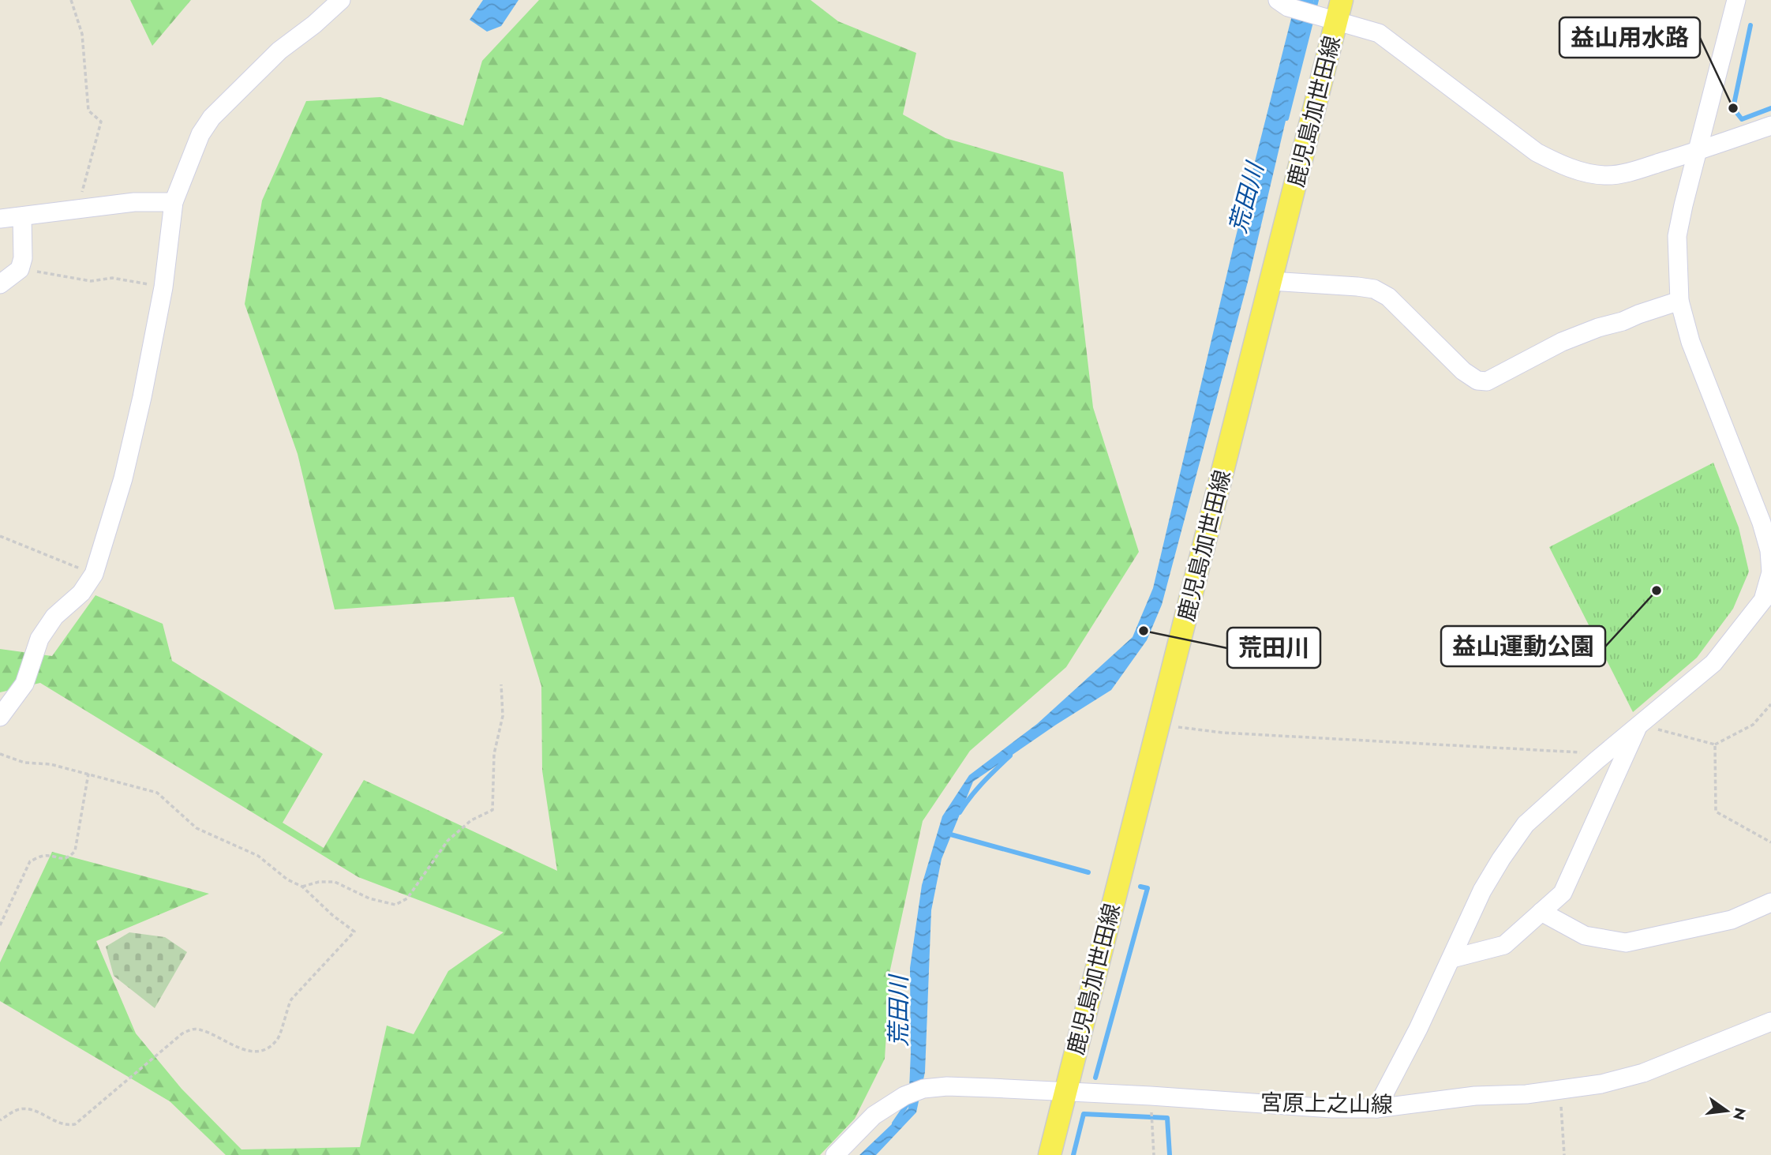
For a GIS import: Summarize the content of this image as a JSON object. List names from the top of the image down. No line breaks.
{"streets":{"main road":["鹿児島加世田線"],"street":["宮原上之山線"]},"crossings":[["鹿児島加世田線","宮原上之山線"]],"water":["荒田川"],"places":["益山用水路","益山運動公園","荒田川"],"north":"right"}
